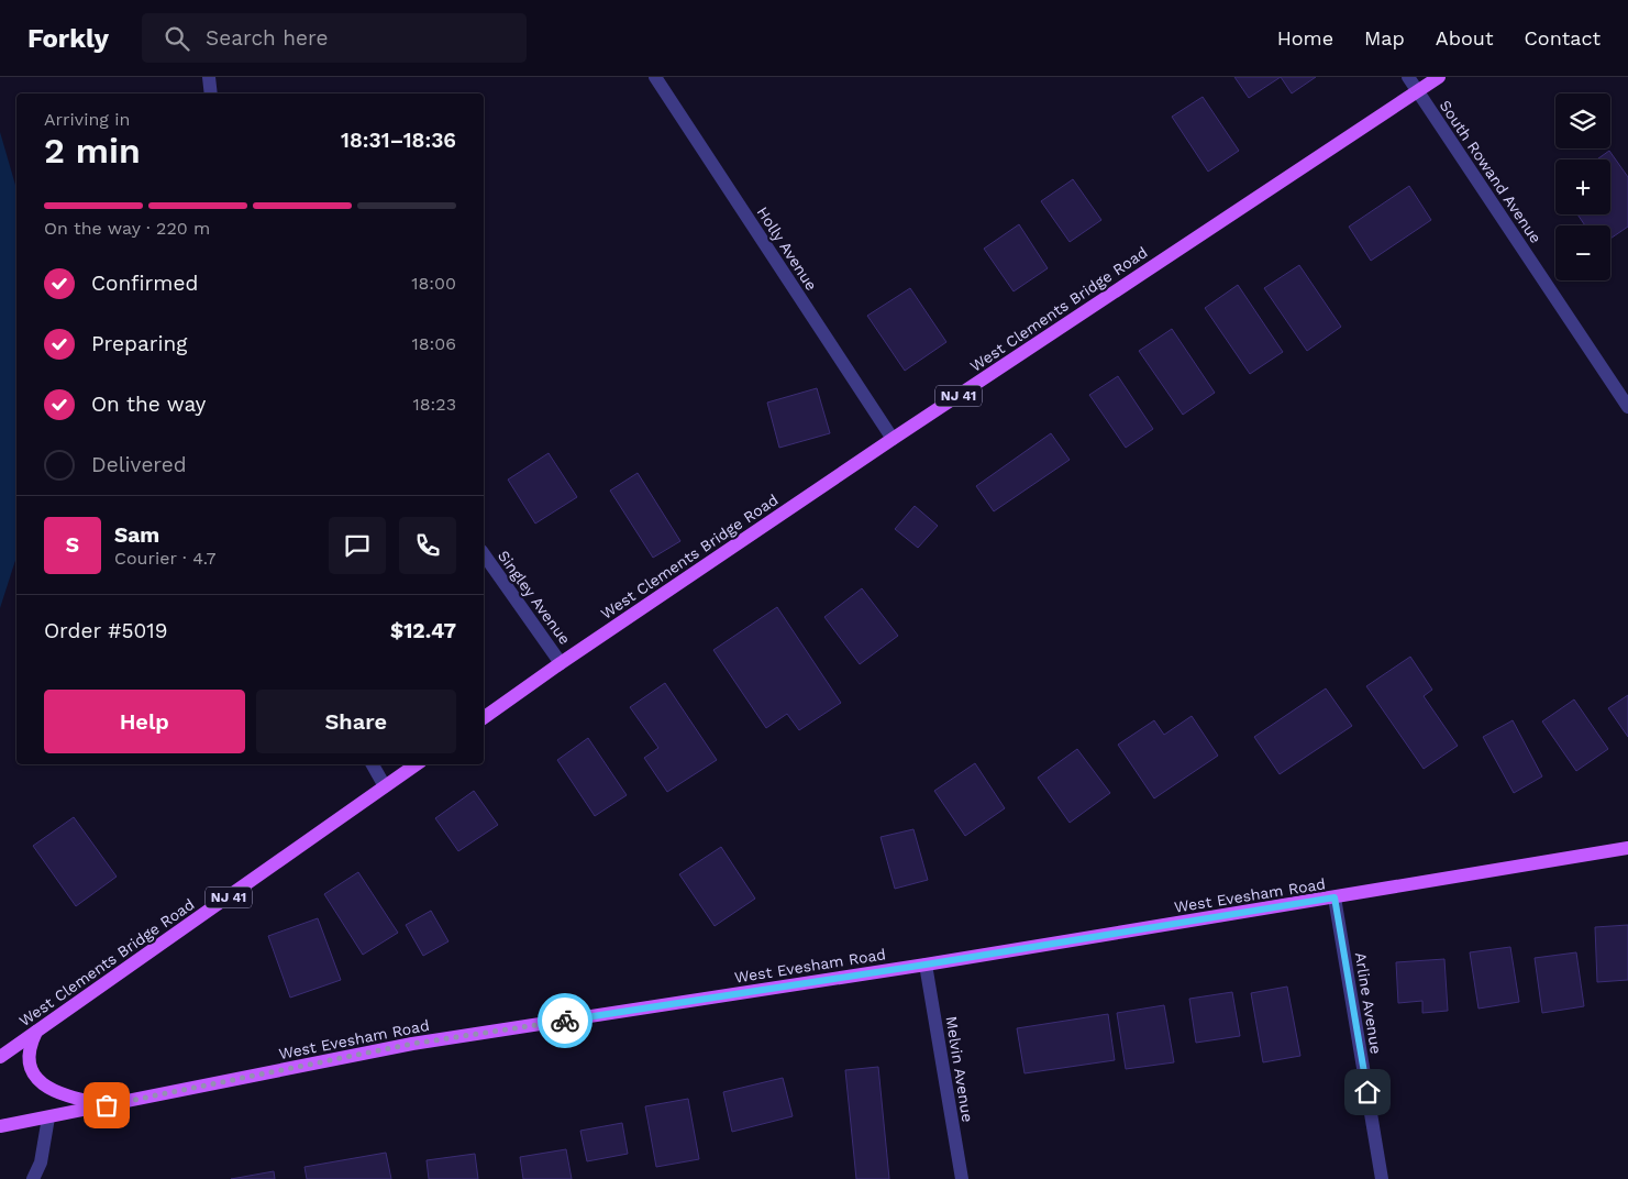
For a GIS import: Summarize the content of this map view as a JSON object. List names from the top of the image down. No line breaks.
{"streets":{"main road":["West Clements Bridge Road","NJ 41","West Evesham Road"],"street":["South Rowand Avenue","Holly Avenue","Singley Avenue","Arline Avenue","Melvin Avenue"]},"crossings":[["South Rowand Avenue","West Clements Bridge Road"],["Holly Avenue","West Clements Bridge Road"],["West Clements Bridge Road","Singley Avenue"],["West Evesham Road","Arline Avenue"],["West Evesham Road","Melvin Avenue"]],"page":{"header":"Forkly","search":"Search here","nav":["Home","Map","About","Contact"],"map_buttons":["+","−"],"heading":["2 min","Arriving in","18:31–18:36"],"panel":["Sam","Courier · 4.7","Order #5019","$12.47"],"bar":"On the way · 220 m","list":[["Confirmed","18:00"],["Preparing","18:06"],["On the way","18:23"],"Delivered"],"round":"S","buttons":["Help","Share"]}}
